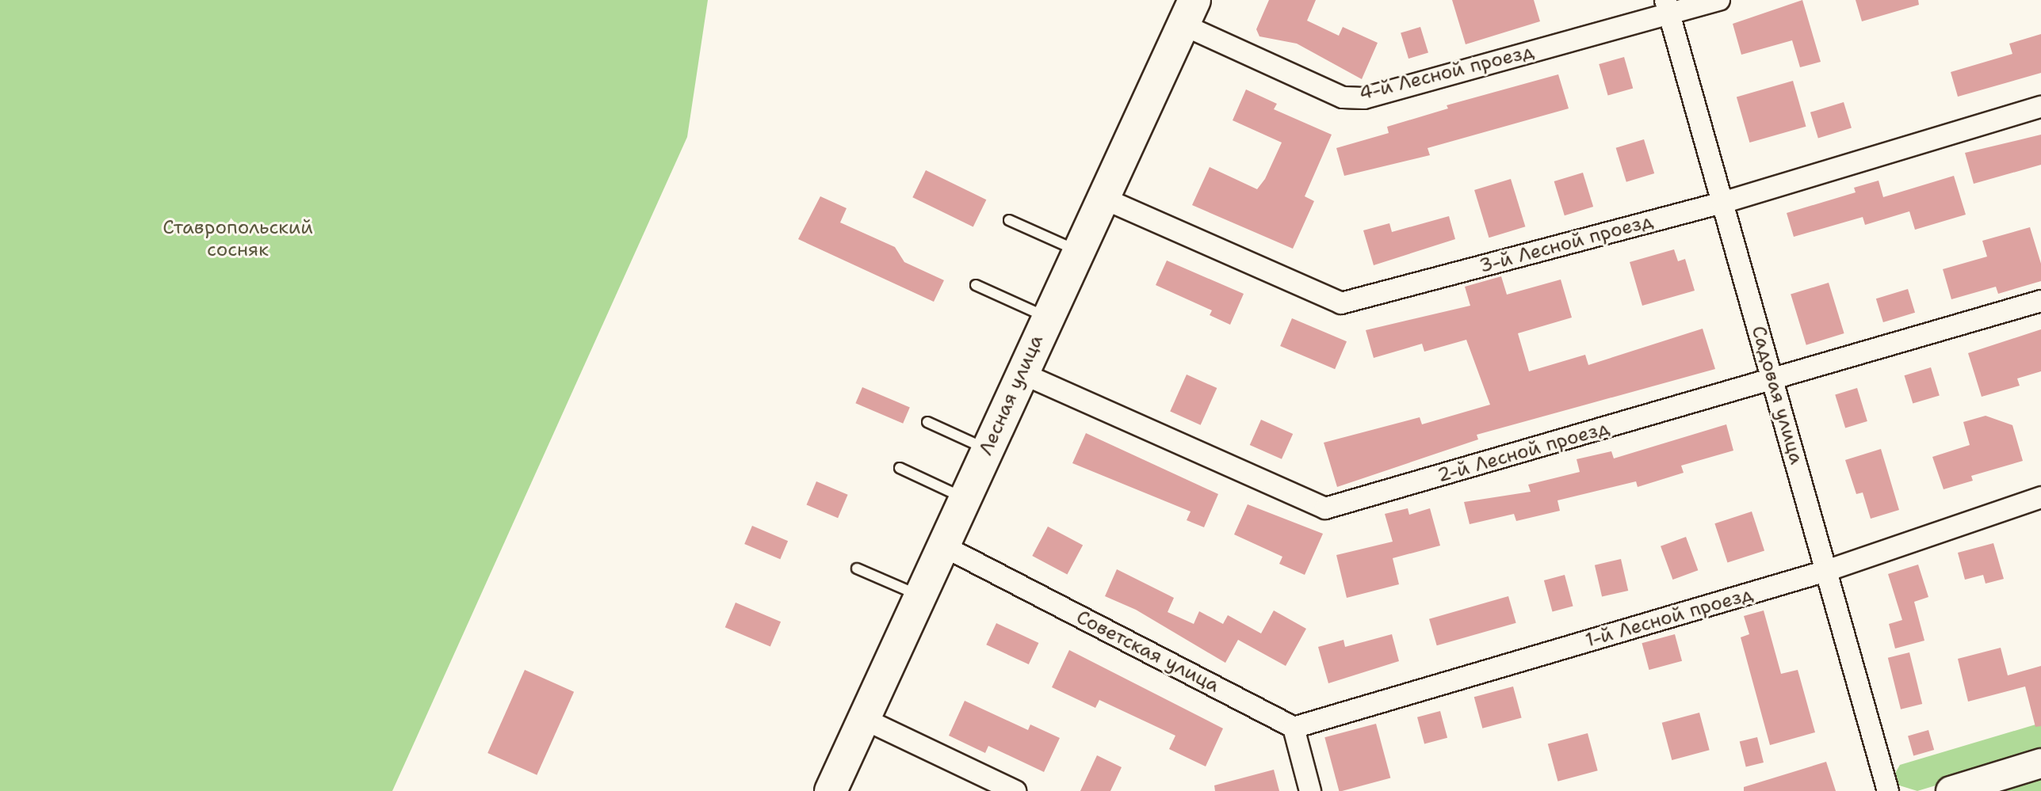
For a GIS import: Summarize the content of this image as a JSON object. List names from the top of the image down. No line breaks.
{"streets":{"main road":["Лесная улица"],"street":["4-й Лесной проезд","3-й Лесной проезд","Садовая улица","2-й Лесной проезд","1-й Лесной проезд","Советская улица"]},"crossings":[["4-й Лесной проезд","Лесная улица"],["4-й Лесной проезд","Садовая улица"],["3-й Лесной проезд","Лесная улица"],["3-й Лесной проезд","Садовая улица"],["Лесная улица","2-й Лесной проезд"],["Лесная улица","Советская улица"],["Садовая улица","2-й Лесной проезд"],["Садовая улица","1-й Лесной проезд"],["1-й Лесной проезд","Советская улица"]],"parks":["Ставропольский сосняк"]}
